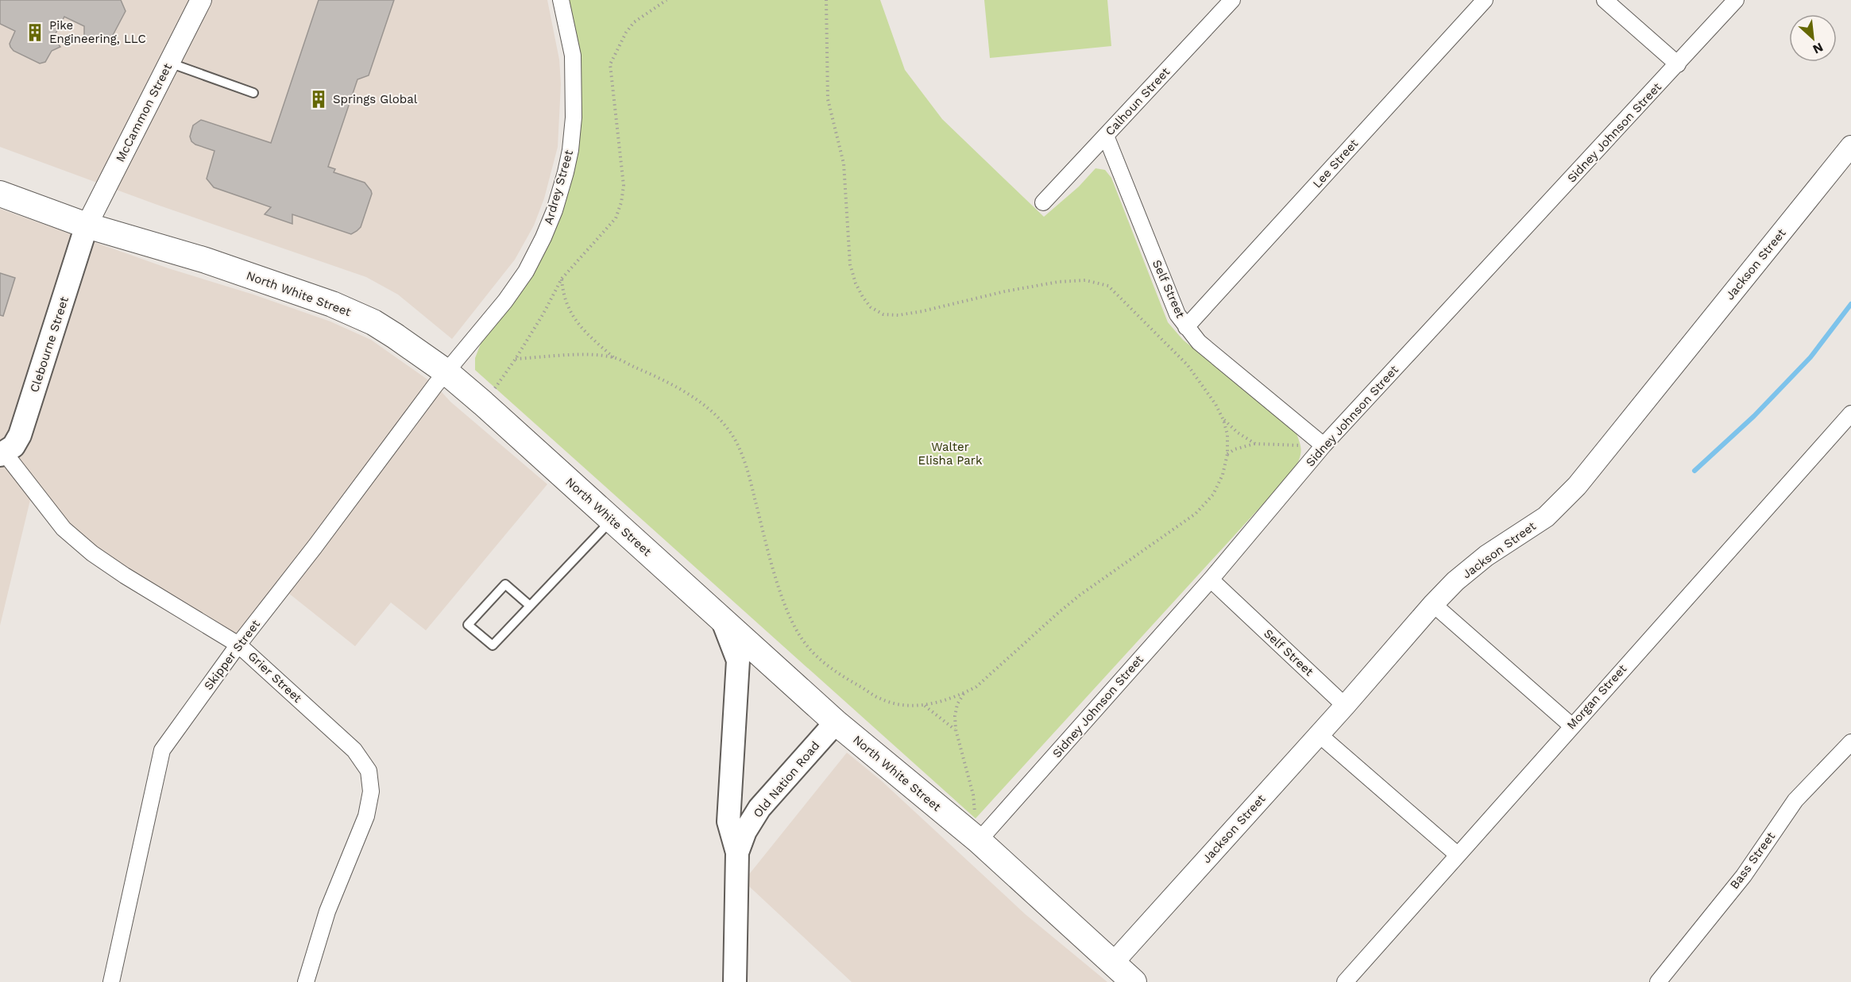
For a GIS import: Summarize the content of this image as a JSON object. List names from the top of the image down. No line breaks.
{"streets":{"main road":["North White Street","Clebourne Street","Old Nation Road"],"street":["Calhoun Street","McCammon Street","Sidney Johnson Street","Lee Street","Ardrey Street","Jackson Street","Self Street","Skipper Street","Grier Street","Morgan Street","Bass Street"]},"crossings":[["Calhoun Street","Self Street"],["McCammon Street","North White Street"],["McCammon Street","Clebourne Street"],["Sidney Johnson Street","Self Street"],["Sidney Johnson Street","North White Street"],["Lee Street","Self Street"],["Ardrey Street","North White Street"],["Ardrey Street","Skipper Street"],["Jackson Street","Self Street"],["Jackson Street","North White Street"],["North White Street","Clebourne Street"],["North White Street","Skipper Street"],["North White Street","Old Nation Road"],["Clebourne Street","Grier Street"],["Skipper Street","Grier Street"]],"parks":["Walter Elisha Park"],"places":{"building":["Pike Engineering, LLC","Springs Global"]},"north":"bottom right"}
